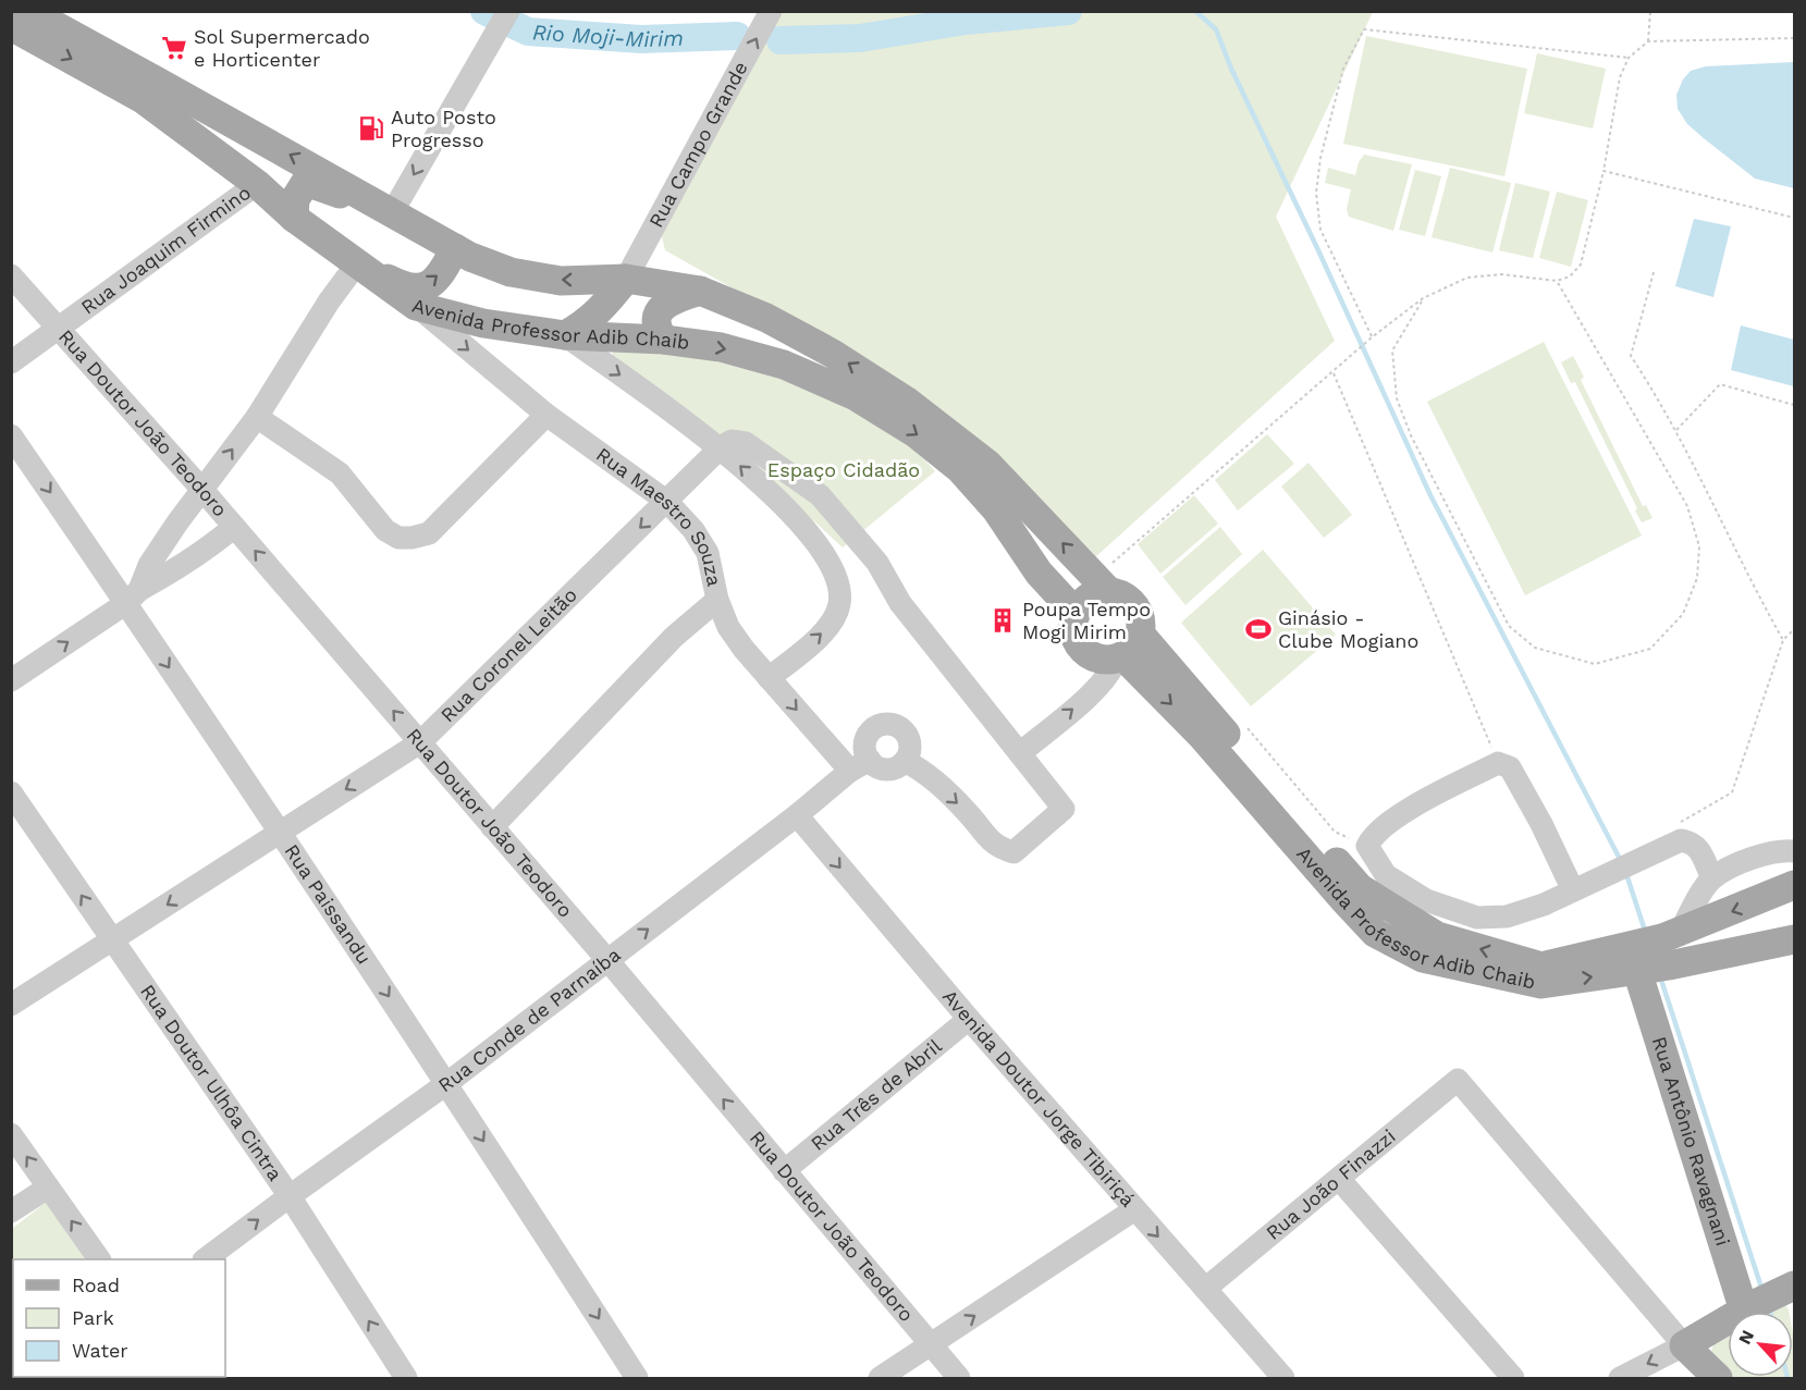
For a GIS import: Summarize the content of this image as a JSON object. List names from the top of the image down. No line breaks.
{"streets":{"main road":["Avenida Professor Adib Chaib","Rua Antônio Ravagnani"],"street":["Rua Campo Grande","Rua Joaquim Firmino","Rua Doutor João Teodoro","Rua Maestro Souza","Rua Coronel Leitão","Rua Paissandu","Rua Conde de Parnaíba","Rua Doutor Ulhôa Cintra","Rua Três de Abril","Avenida Doutor Jorge Tibiriçá","Rua João Finazzi"]},"crossings":[["Rua Joaquim Firmino","Avenida Professor Adib Chaib"],["Rua Joaquim Firmino","Rua Doutor João Teodoro"],["Avenida Professor Adib Chaib","Rua Maestro Souza"],["Avenida Professor Adib Chaib","Rua Antônio Ravagnani"],["Rua Doutor João Teodoro","Rua Coronel Leitão"],["Rua Doutor João Teodoro","Rua Conde de Parnaíba"],["Rua Doutor João Teodoro","Rua Três de Abril"],["Rua Maestro Souza","Rua Coronel Leitão"],["Rua Maestro Souza","Rua Conde de Parnaíba"],["Rua Coronel Leitão","Rua Paissandu"],["Rua Coronel Leitão","Rua Doutor Ulhôa Cintra"],["Rua Paissandu","Rua Conde de Parnaíba"],["Rua Conde de Parnaíba","Rua Doutor Ulhôa Cintra"],["Rua Conde de Parnaíba","Avenida Doutor Jorge Tibiriçá"],["Rua Três de Abril","Avenida Doutor Jorge Tibiriçá"],["Avenida Doutor Jorge Tibiriçá","Rua João Finazzi"]],"one_way":["Rua Campo Grande","Rua Doutor João Teodoro","Rua Paissandu","Rua Doutor Ulhôa Cintra","Avenida Doutor Jorge Tibiriçá"],"water":["Rio Moji-Mirim"],"parks":["Espaço Cidadão"],"places":{"supermarket":["Sol Supermercado e Horticenter"],"fuel station":["Auto Posto Progresso"],"building":["Poupa Tempo Mogi Mirim"],"sports":["Ginásio - Clube Mogiano"]},"legend":["Road","Park","Water"],"north":"top left"}
